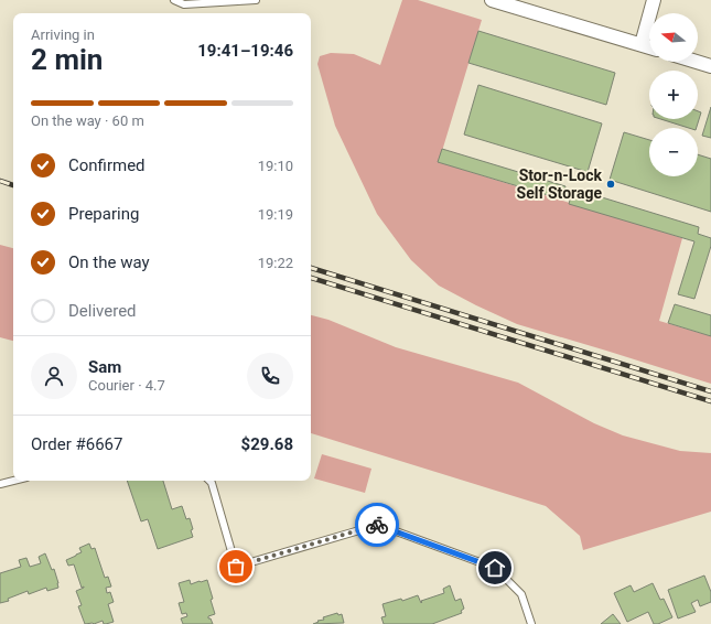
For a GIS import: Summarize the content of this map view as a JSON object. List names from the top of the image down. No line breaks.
{"places":["Stor-n-Lock Self Storage"],"north":"left","page":{"map_buttons":["+","−"],"heading":["2 min","Arriving in","19:41–19:46"],"panel":["Sam","Courier · 4.7","Order #6667","$29.68"],"bar":"On the way · 60 m","list":[["Confirmed","19:10"],["Preparing","19:19"],["On the way","19:22"],"Delivered"]}}
